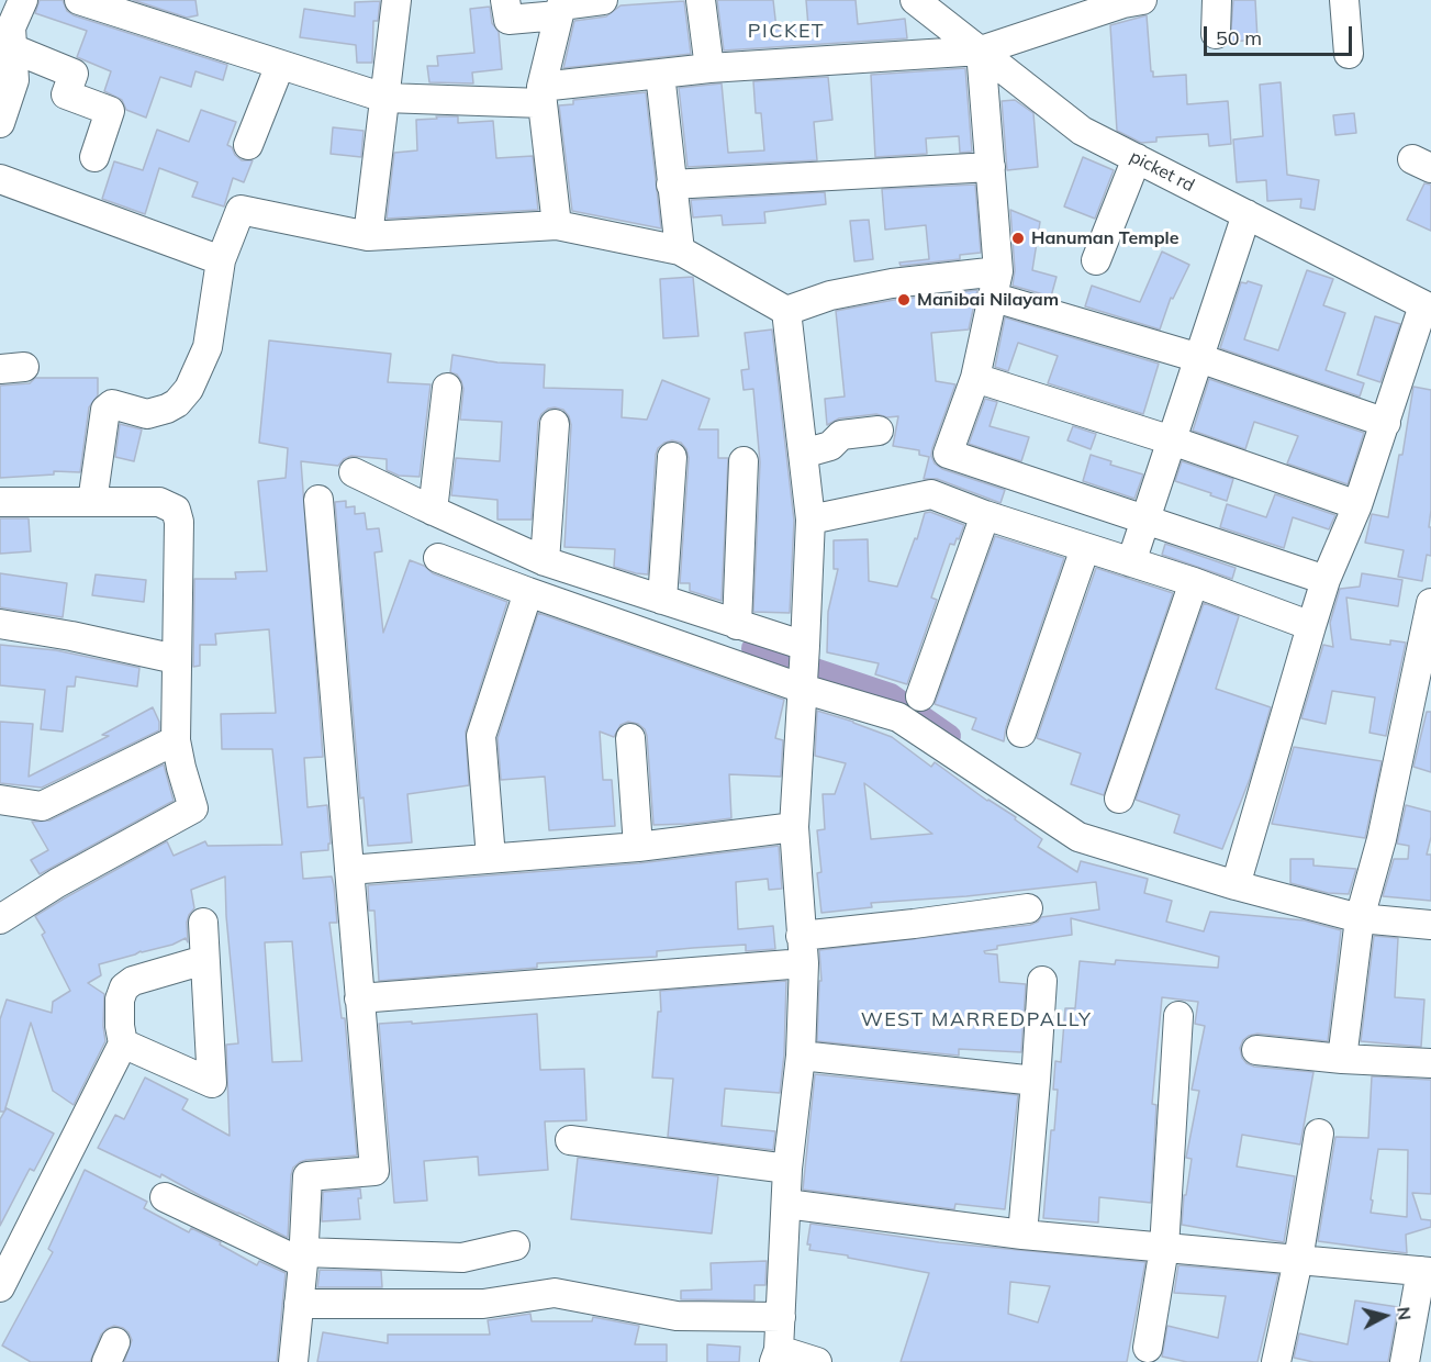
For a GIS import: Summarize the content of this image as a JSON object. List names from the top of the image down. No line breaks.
{"streets":{"street":["picket rd"]},"districts":["PICKET","WEST MARREDPALLY"],"places":["Hanuman Temple","Manibai Nilayam"],"scale_bar":"50 m","north":"right"}
